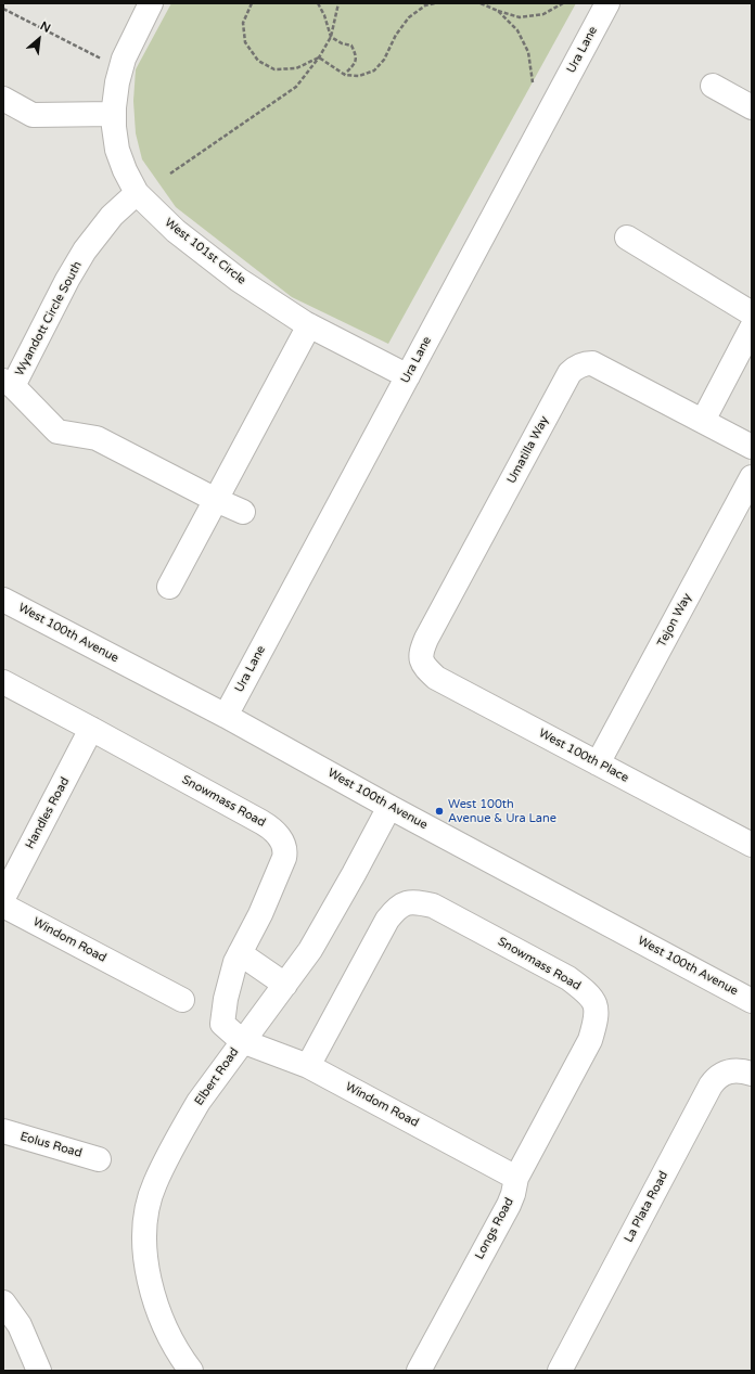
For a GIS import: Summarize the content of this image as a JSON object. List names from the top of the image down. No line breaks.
{"streets":{"street":["Ura Lane","West 101st Circle","Wyandott Circle South","Umatilla Way","Tejon Way","West 100th Avenue","West 100th Place","Snowmass Road","Handles Road","Windom Road","Elbert Road","Eolus Road","La Plata Road","Longs Road"]},"crossings":[["Ura Lane","West 101st Circle"],["Ura Lane","West 100th Avenue"],["West 101st Circle","Wyandott Circle South"],["Umatilla Way","West 100th Place"],["Tejon Way","West 100th Place"],["West 100th Avenue","Elbert Road"],["Snowmass Road","Handles Road"],["Snowmass Road","Windom Road"],["Snowmass Road","Elbert Road"],["Snowmass Road","Longs Road"],["Windom Road","Elbert Road"],["Windom Road","Longs Road"]],"places":["West 100th Avenue & Ura Lane"],"north":"top right"}
